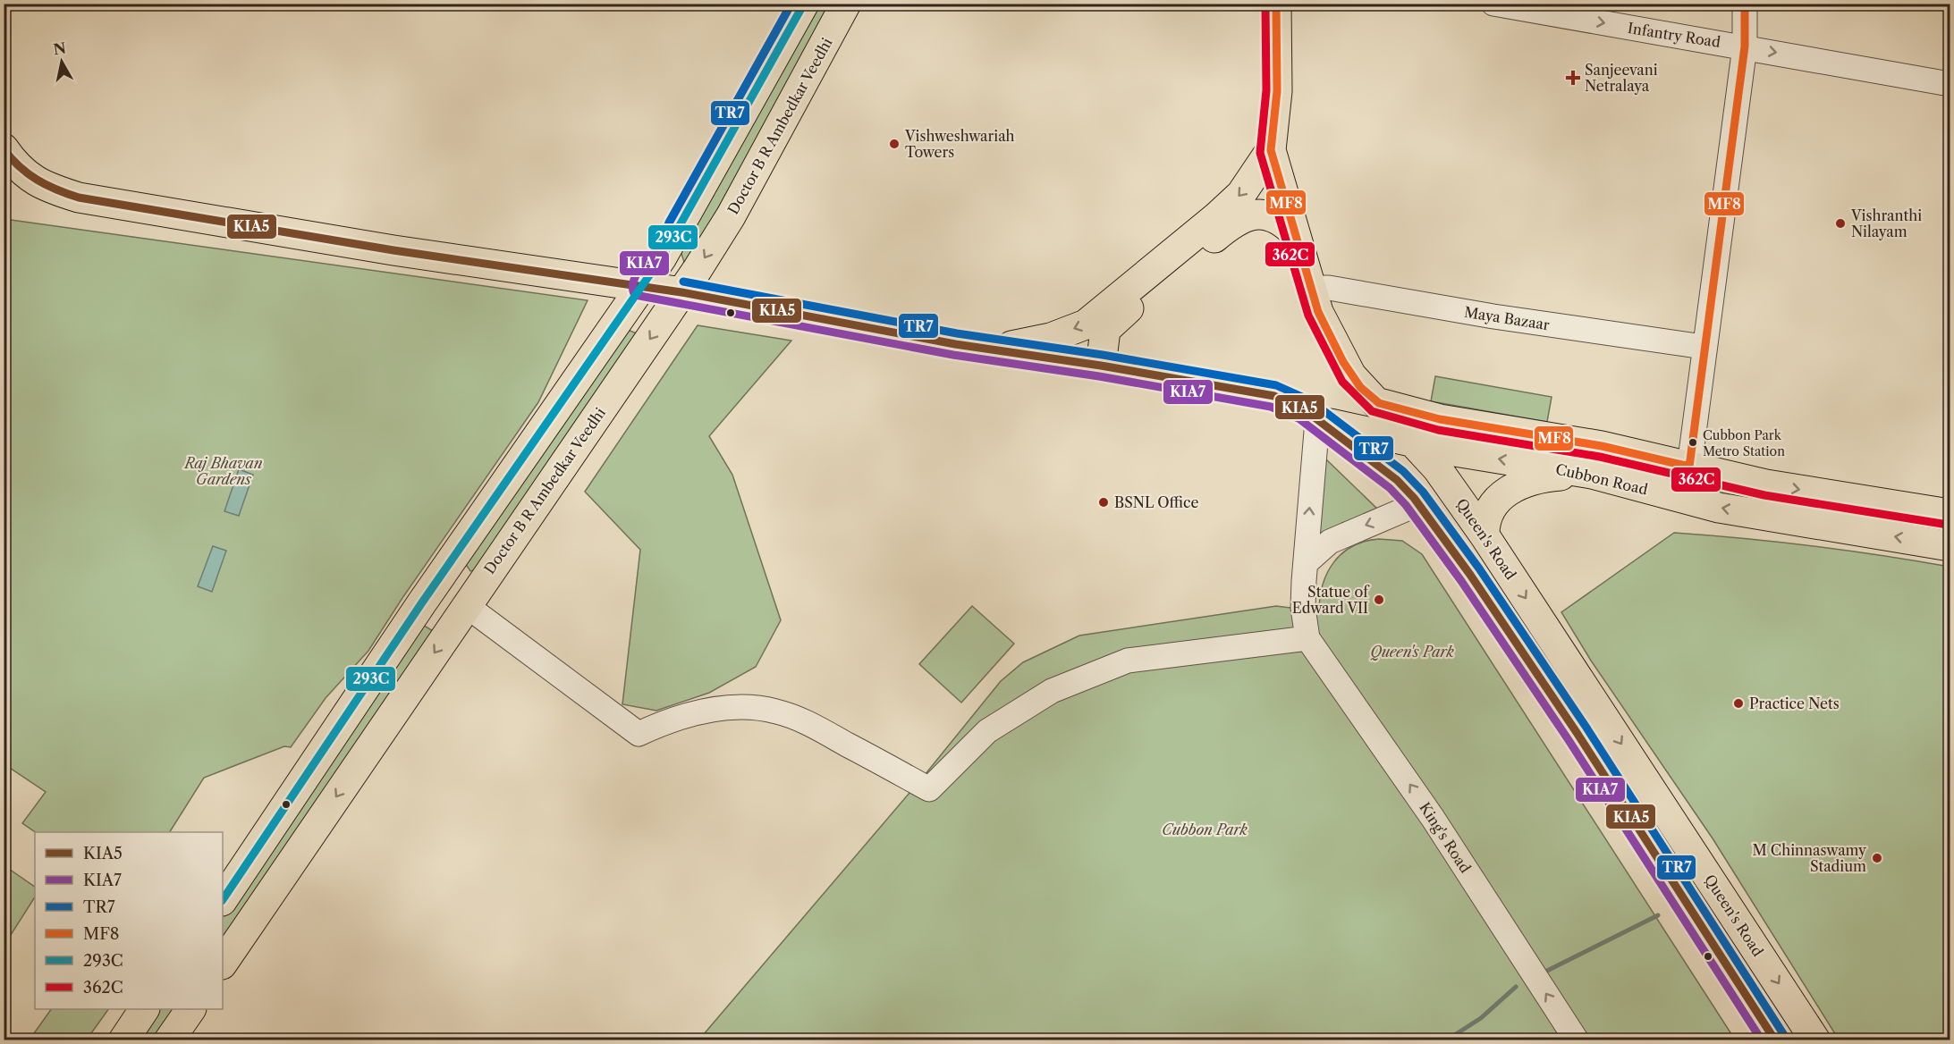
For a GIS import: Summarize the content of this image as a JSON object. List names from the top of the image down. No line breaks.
{"streets":{"main road":["Doctor B R Ambedkar Veedhi","Cubbon Road","Queen's Road"],"street":["Infantry Road","Maya Bazaar","King's Road"]},"crossings":[["Doctor B R Ambedkar Veedhi","Cubbon Road"],["Maya Bazaar","Queen's Road"],["Cubbon Road","Queen's Road"]],"one_way":["Infantry Road","King's Road"],"parks":["Raj Bhavan Gardens","Queen's Park","Cubbon Park"],"places":{"health":["Sanjeevani Netralaya"],"other":["Vishweshwariah Towers","Vishranthi Nilayam","Cubbon Park Metro Station","BSNL Office","Statue of Edward VII","Practice Nets","M Chinnaswamy Stadium"]},"lines":["transit line KIA7","transit line TR7","transit line MF8","transit line 293C","transit line 362C","transit line KIA5"],"legend":["KIA5","KIA7","TR7","MF8","293C","362C"],"north":"top"}
